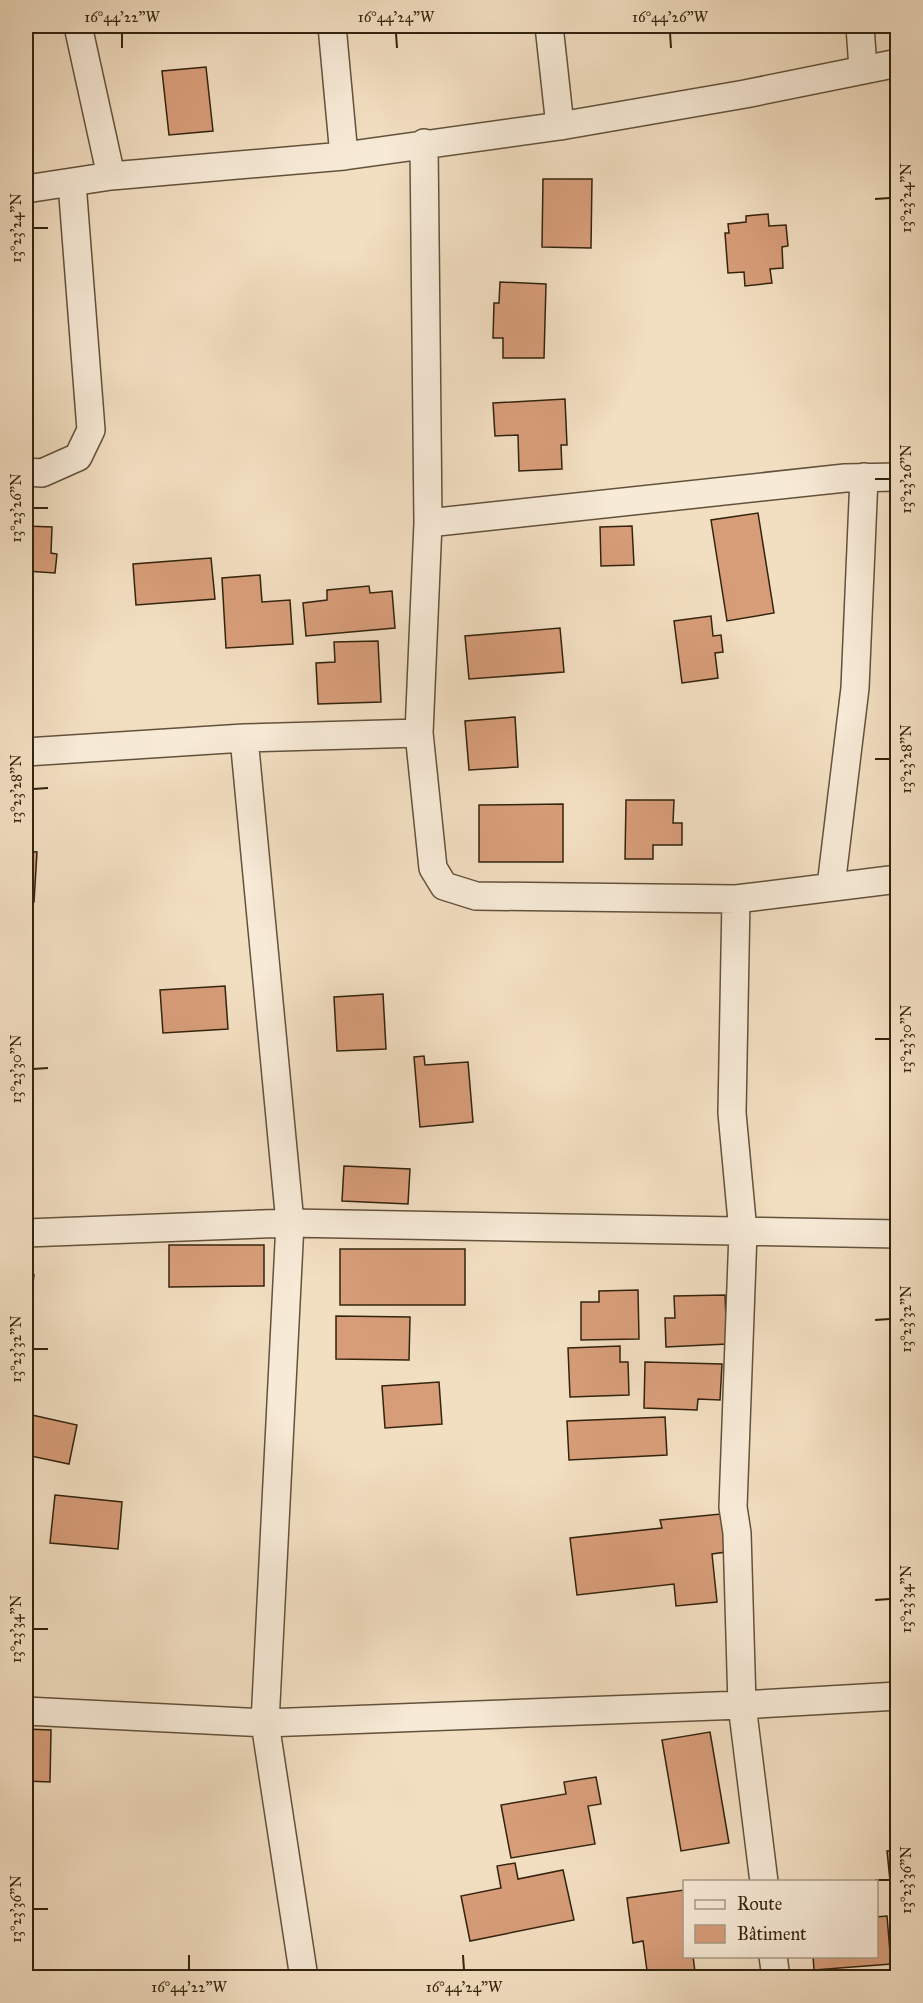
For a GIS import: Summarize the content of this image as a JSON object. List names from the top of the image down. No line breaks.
{"legend":["Route","Bâtiment"],"coordinates":["16°44'22\"W","16°44'24\"W","16°44'26\"W","13°23'24\"N","13°23'26\"N","13°23'28\"N","13°23'30\"N","13°23'32\"N","13°23'34\"N","13°23'36\"N"]}
